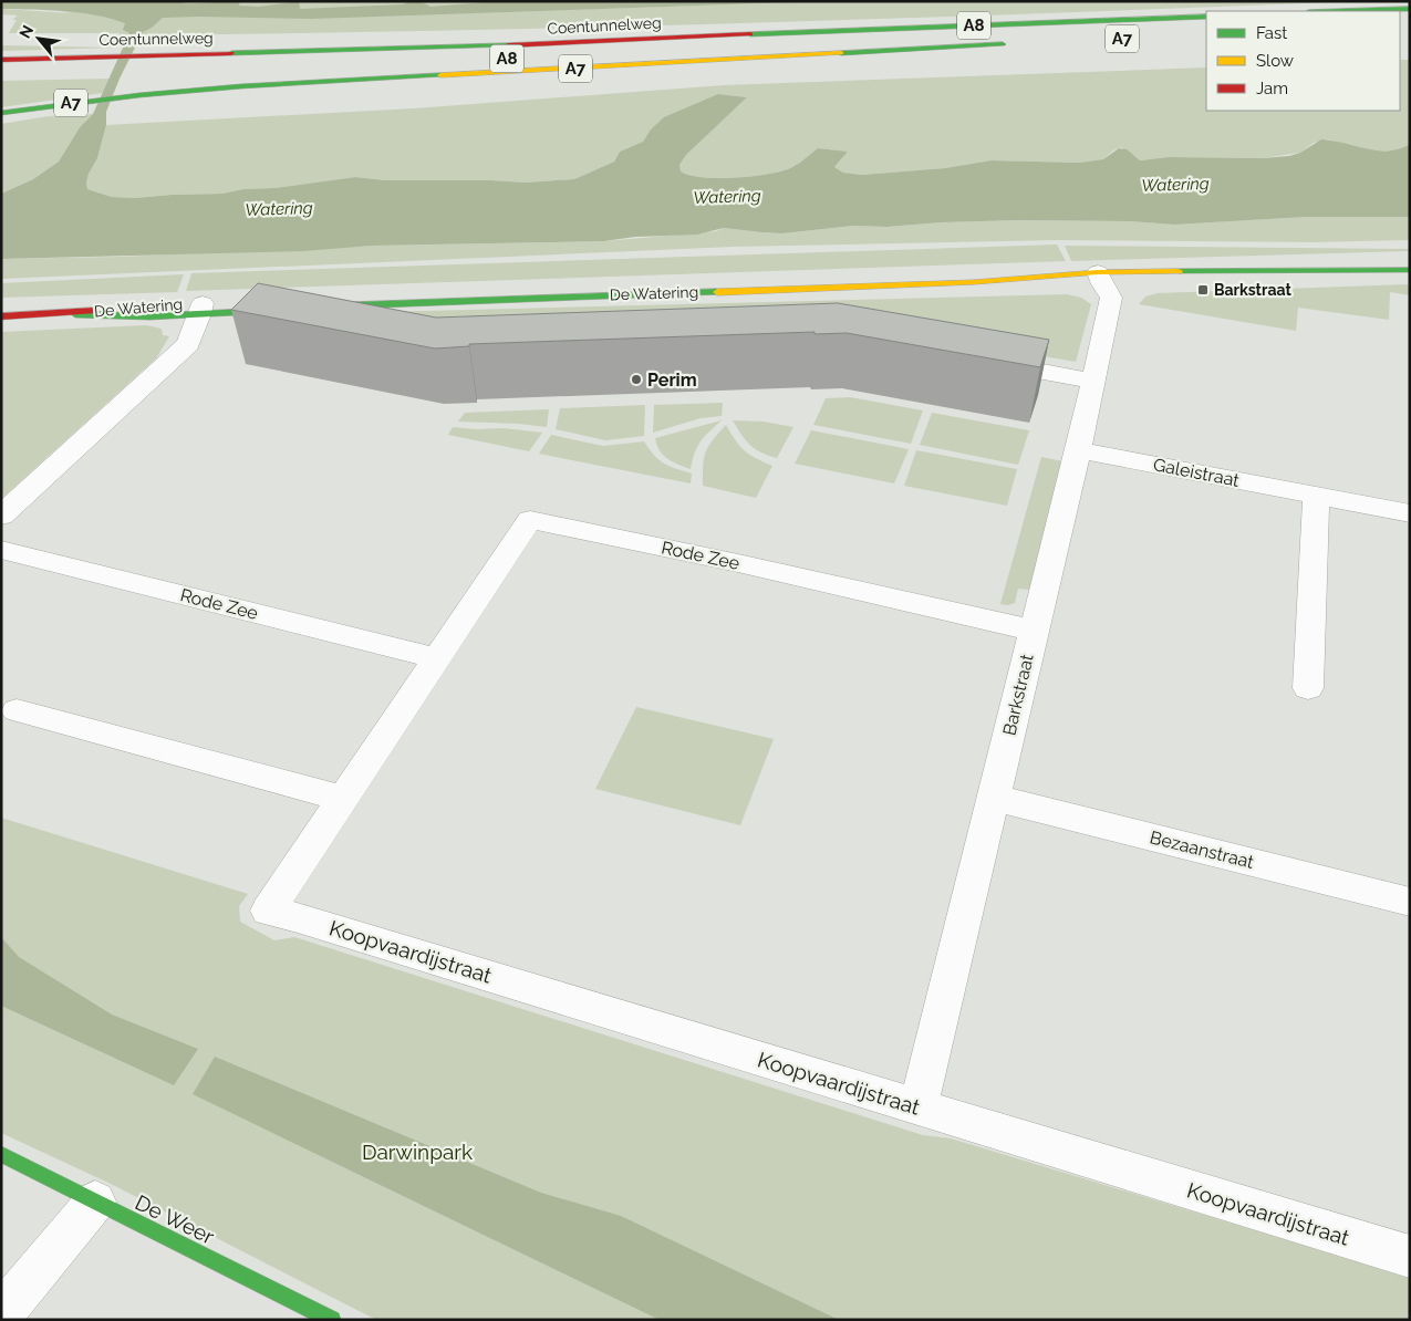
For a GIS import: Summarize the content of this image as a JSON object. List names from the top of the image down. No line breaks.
{"streets":{"main road":["Coentunnelweg","A8","A7","De Watering","De Weer"],"street":["Galeistraat","Rode Zee","Barkstraat","Bezaanstraat","Koopvaardijstraat"]},"crossings":[["Coentunnelweg","A8"],["Coentunnelweg","A7"],["De Watering","Barkstraat"],["Galeistraat","Barkstraat"],["Rode Zee","Barkstraat"],["Rode Zee","Koopvaardijstraat"],["Barkstraat","Bezaanstraat"],["Barkstraat","Koopvaardijstraat"]],"water":["Watering"],"parks":["Darwinpark"],"places":{"transit":["Barkstraat"],"other":["Perim"]},"legend":["Fast","Slow","Jam"],"north":"top left"}
